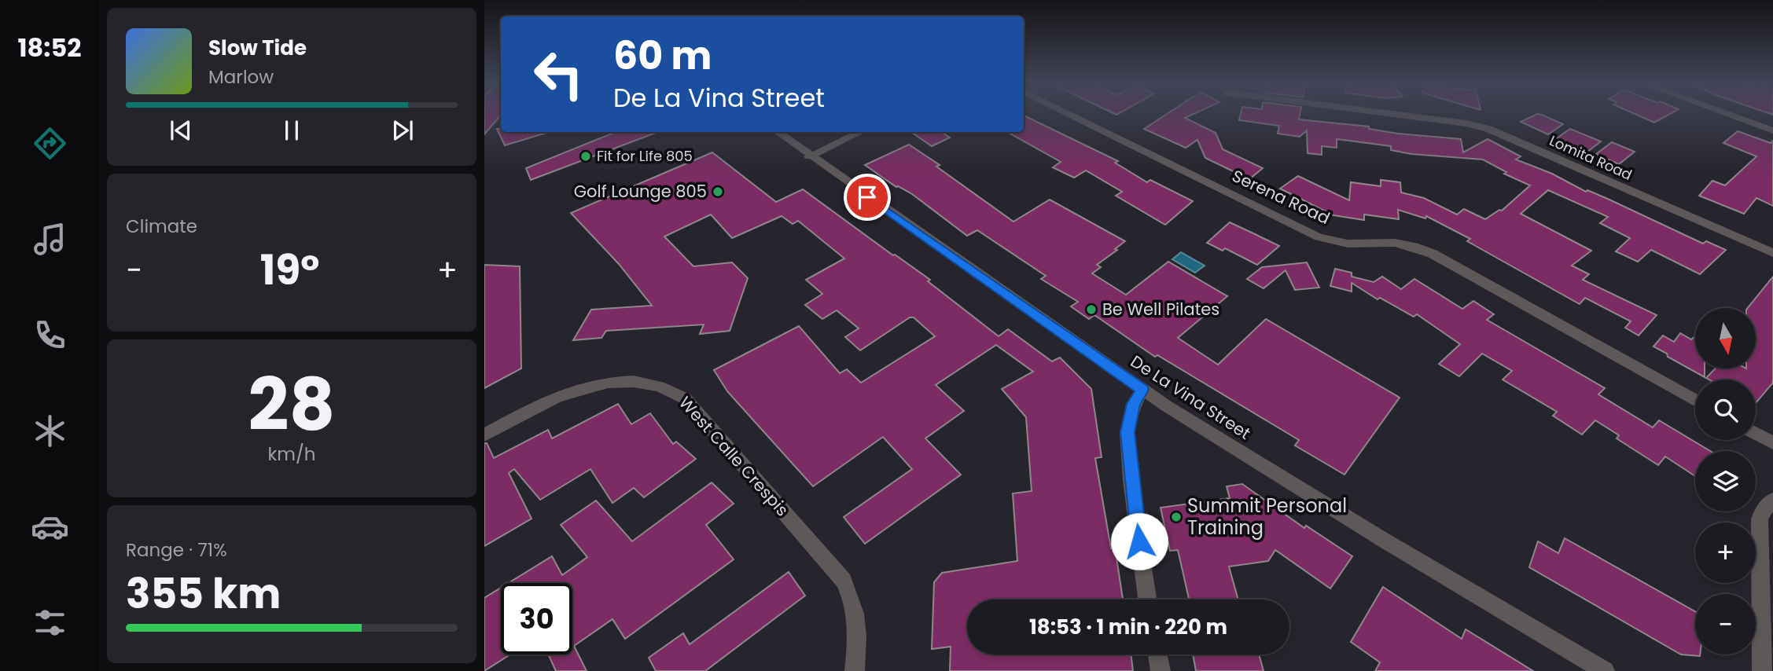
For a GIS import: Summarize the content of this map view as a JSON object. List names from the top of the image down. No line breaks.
{"streets":{"street":["Lomita Road","Serena Road","De La Vina Street","West Calle Crespis"]},"places":["Fit for Life 805","Golf Lounge 805","Be Well Pilates","Summit Personal Training"],"north":"bottom","page":{"tabs":"18:52","turn":["60 m","De La Vina Street"],"song":["Slow Tide","Marlow"],"tile":["Climate",["28","km/h"],["Range · 71%","355 km"]],"heat":["−","19°","+"],"map_buttons":["+","−"],"limit":"30","trip":"18:53 · 1 min · 220 m"}}
